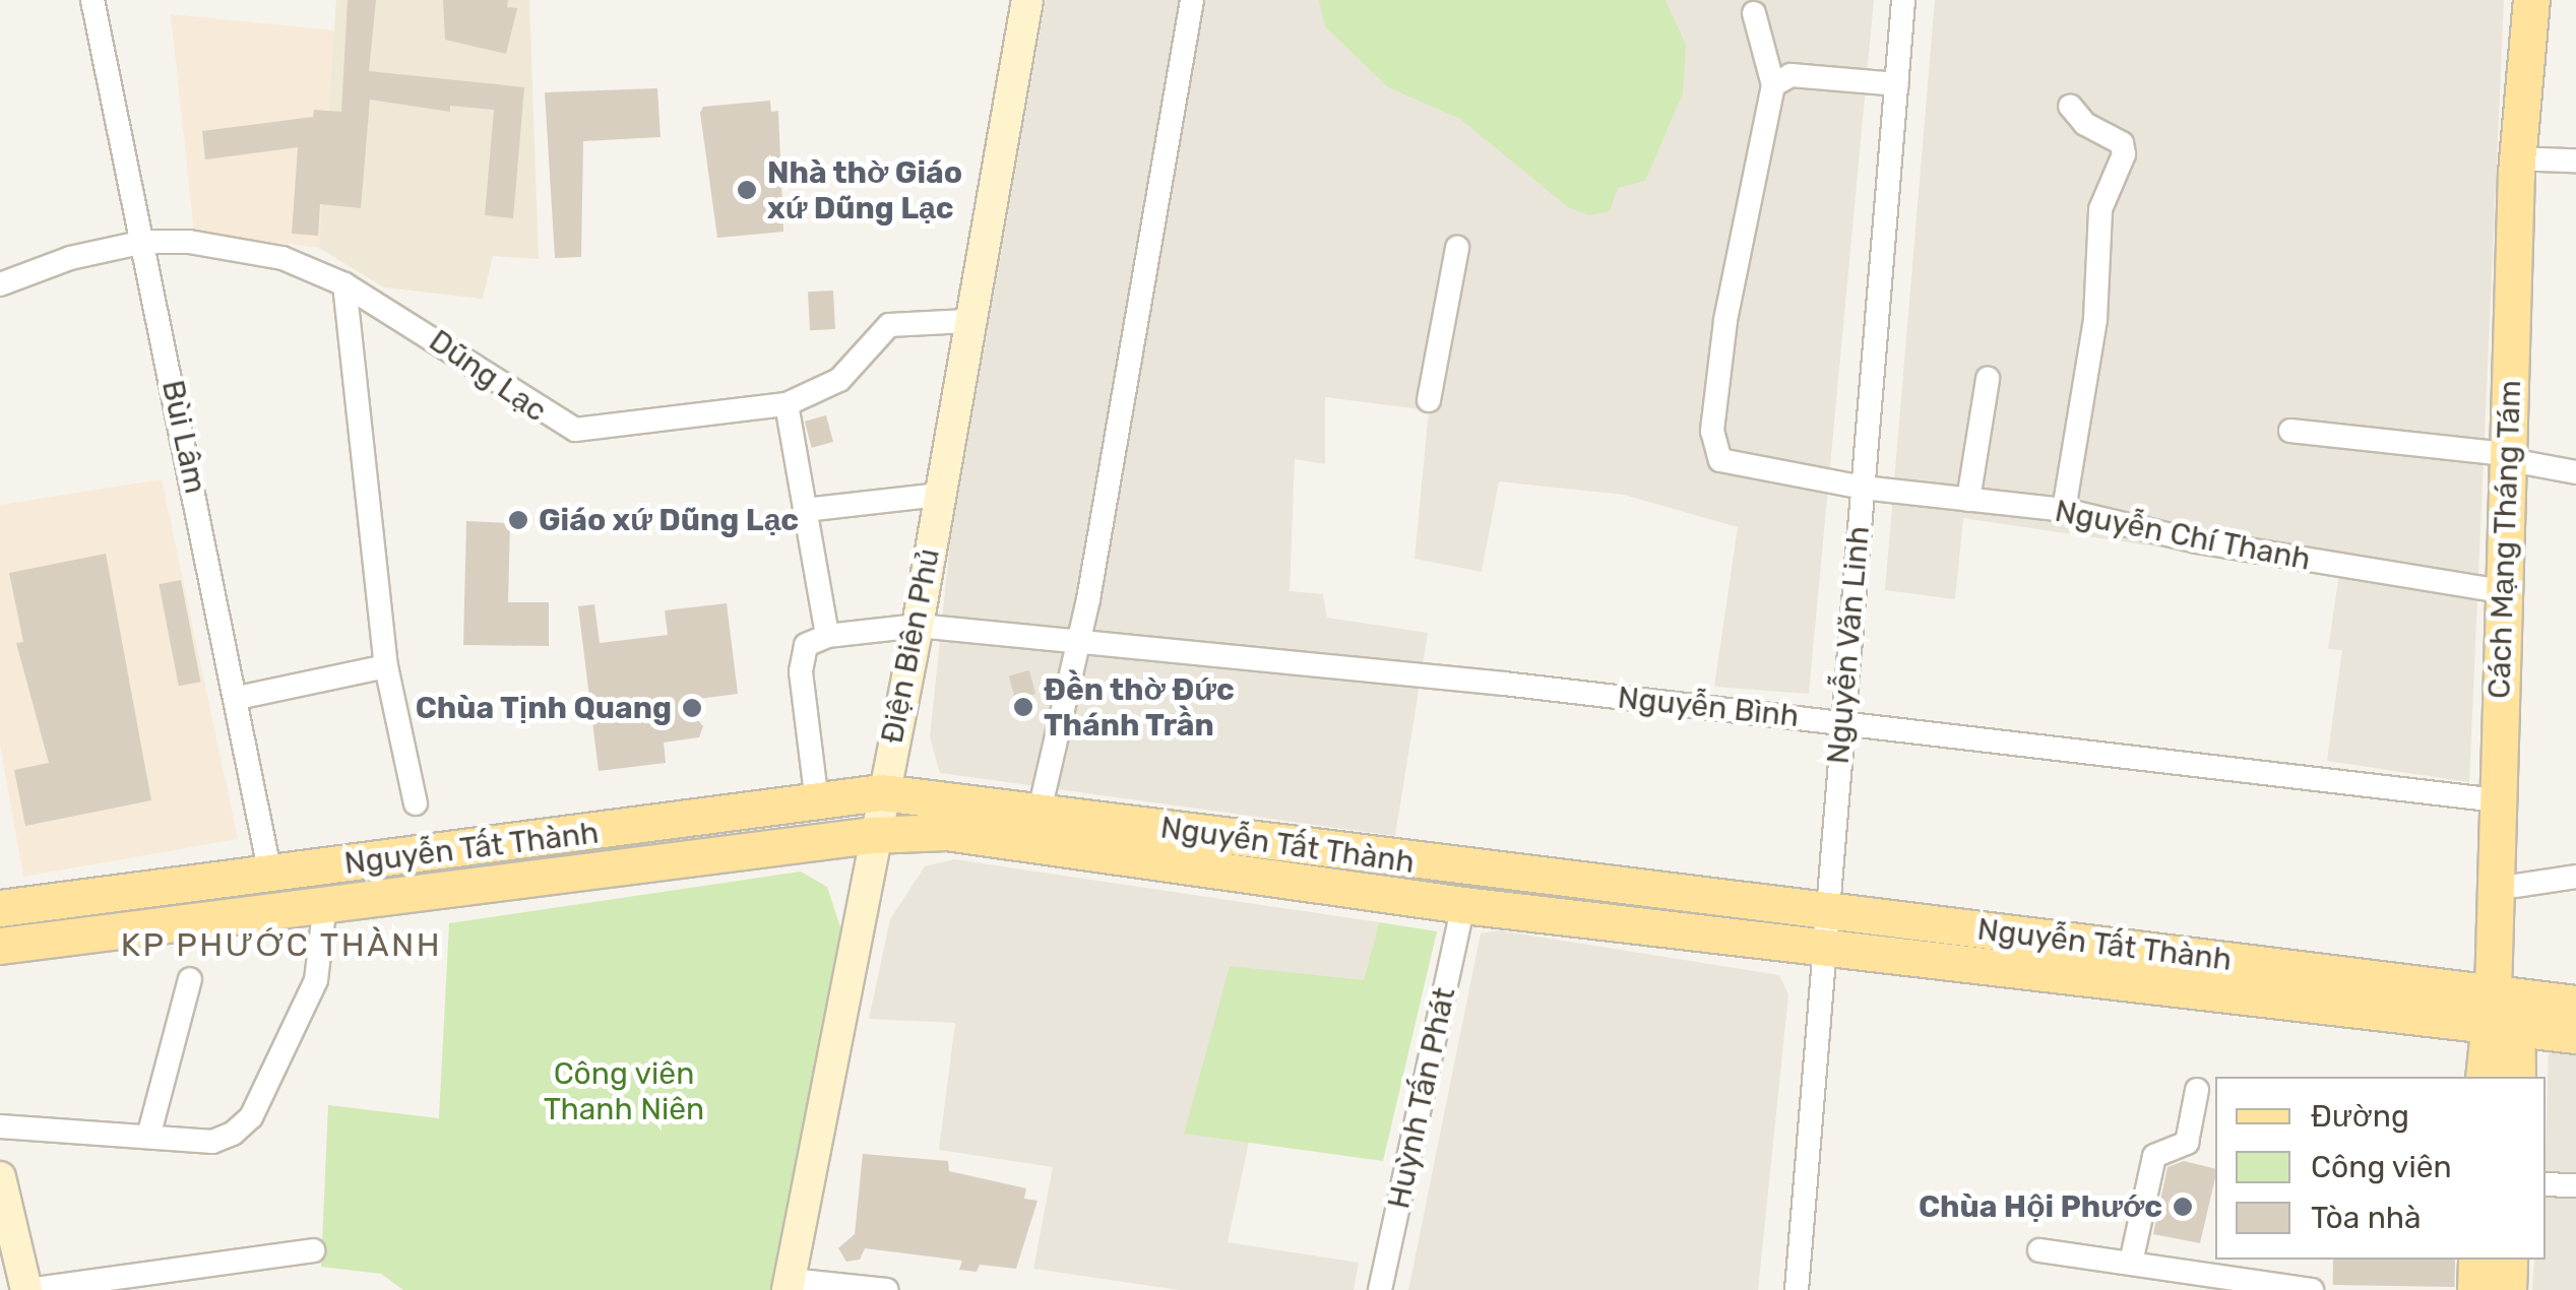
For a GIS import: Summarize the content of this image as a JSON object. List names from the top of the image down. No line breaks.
{"streets":{"main road":["Cách Mạng Tháng Tám","Nguyễn Tất Thành"],"street":["Dũng Lạc","Bùi Lâm","Nguyễn Chí Thanh","Nguyễn Văn Linh","Điện Biên Phủ","Nguyễn Bình","Huỳnh Tấn Phát"]},"crossings":[["Dũng Lạc","Bùi Lâm"],["Dũng Lạc","Điện Biên Phủ"],["Bùi Lâm","Nguyễn Tất Thành"],["Nguyễn Chí Thanh","Cách Mạng Tháng Tám"],["Nguyễn Chí Thanh","Nguyễn Văn Linh"],["Cách Mạng Tháng Tám","Nguyễn Bình"],["Cách Mạng Tháng Tám","Nguyễn Tất Thành"],["Nguyễn Văn Linh","Nguyễn Bình"],["Nguyễn Văn Linh","Nguyễn Tất Thành"],["Điện Biên Phủ","Nguyễn Bình"],["Điện Biên Phủ","Nguyễn Tất Thành"],["Nguyễn Tất Thành","Huỳnh Tấn Phát"]],"districts":["KP PHƯỚC THÀNH"],"parks":["Công viên Thanh Niên"],"places":["Nhà thờ Giáo xứ Dũng Lạc","Giáo xứ Dũng Lạc","Đền thờ Đức Thánh Trần","Chùa Tịnh Quang","Chùa Hội Phước"],"legend":["Đường","Công viên","Tòa nhà"]}
